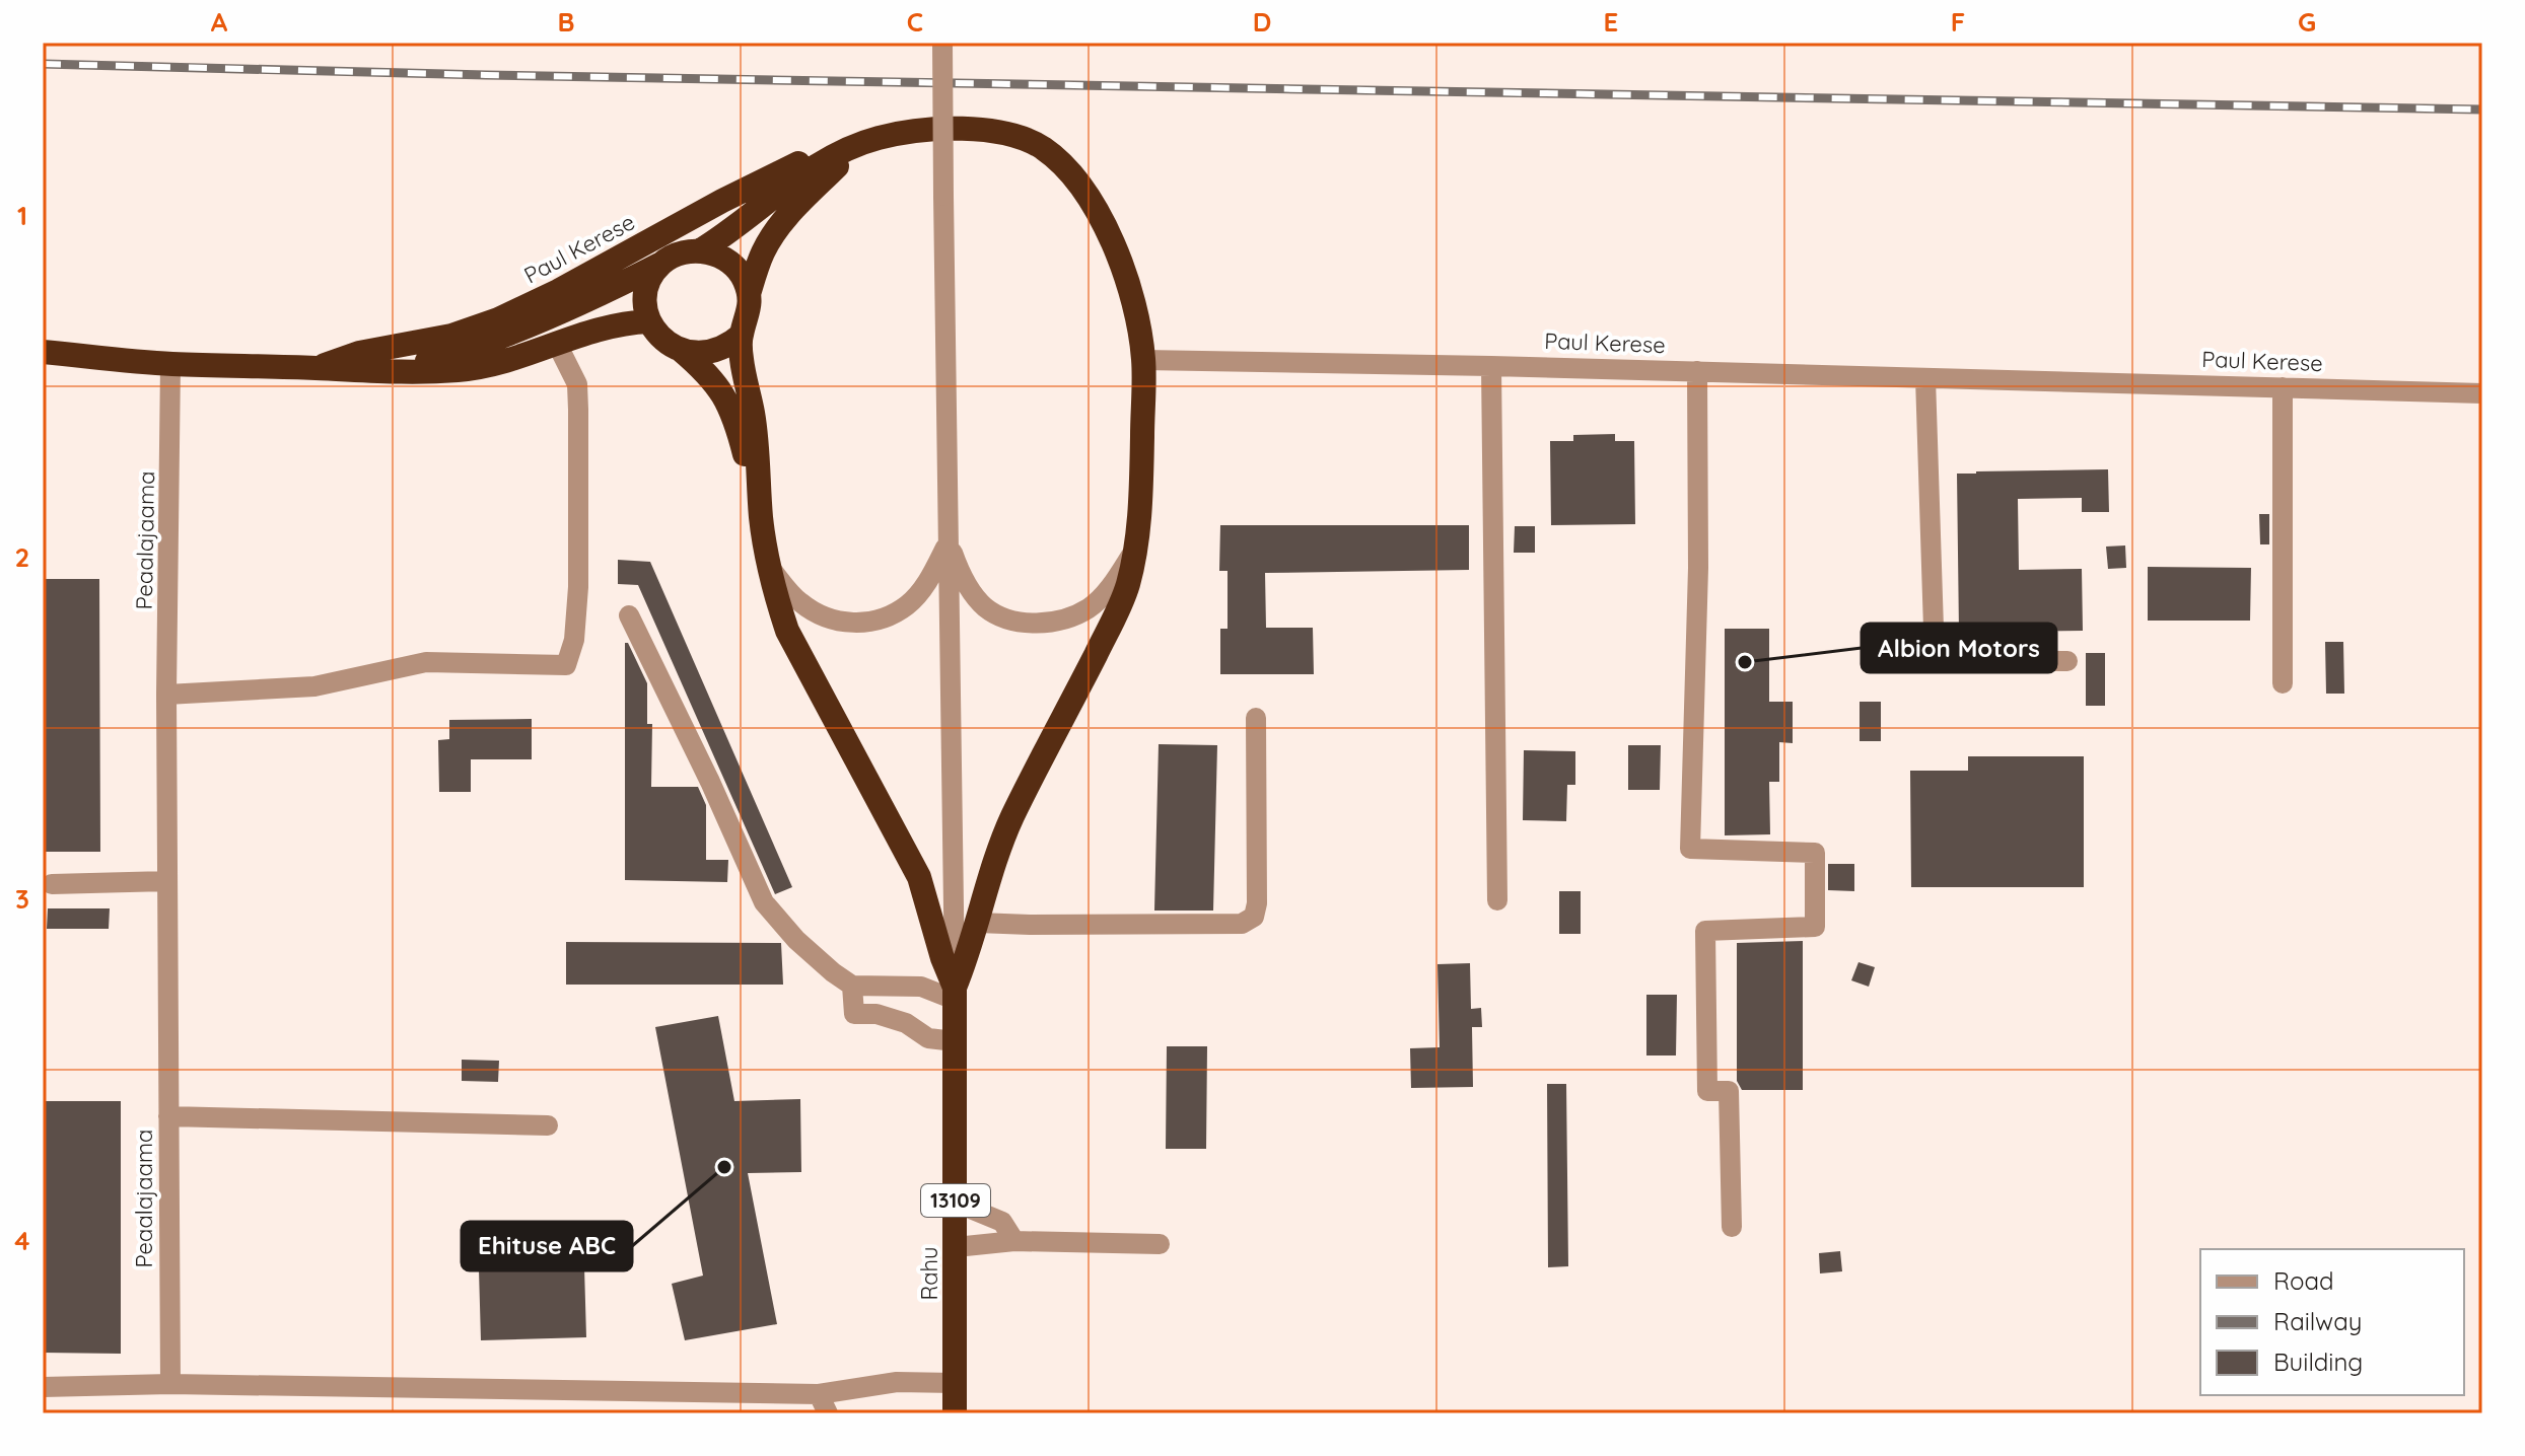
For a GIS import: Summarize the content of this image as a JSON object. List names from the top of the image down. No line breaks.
{"streets":{"highway":["Paul Kerese","13109","Rahu"],"street":["Peaalajaama"]},"crossings":[["Paul Kerese","Peaalajaama"],["13109","Rahu"]],"places":["Albion Motors","Ehituse ABC"],"legend":["Road","Railway","Building"],"grid":{"columns":["A","B","C","D","E","F","G"],"rows":["1","2","3","4"]}}
